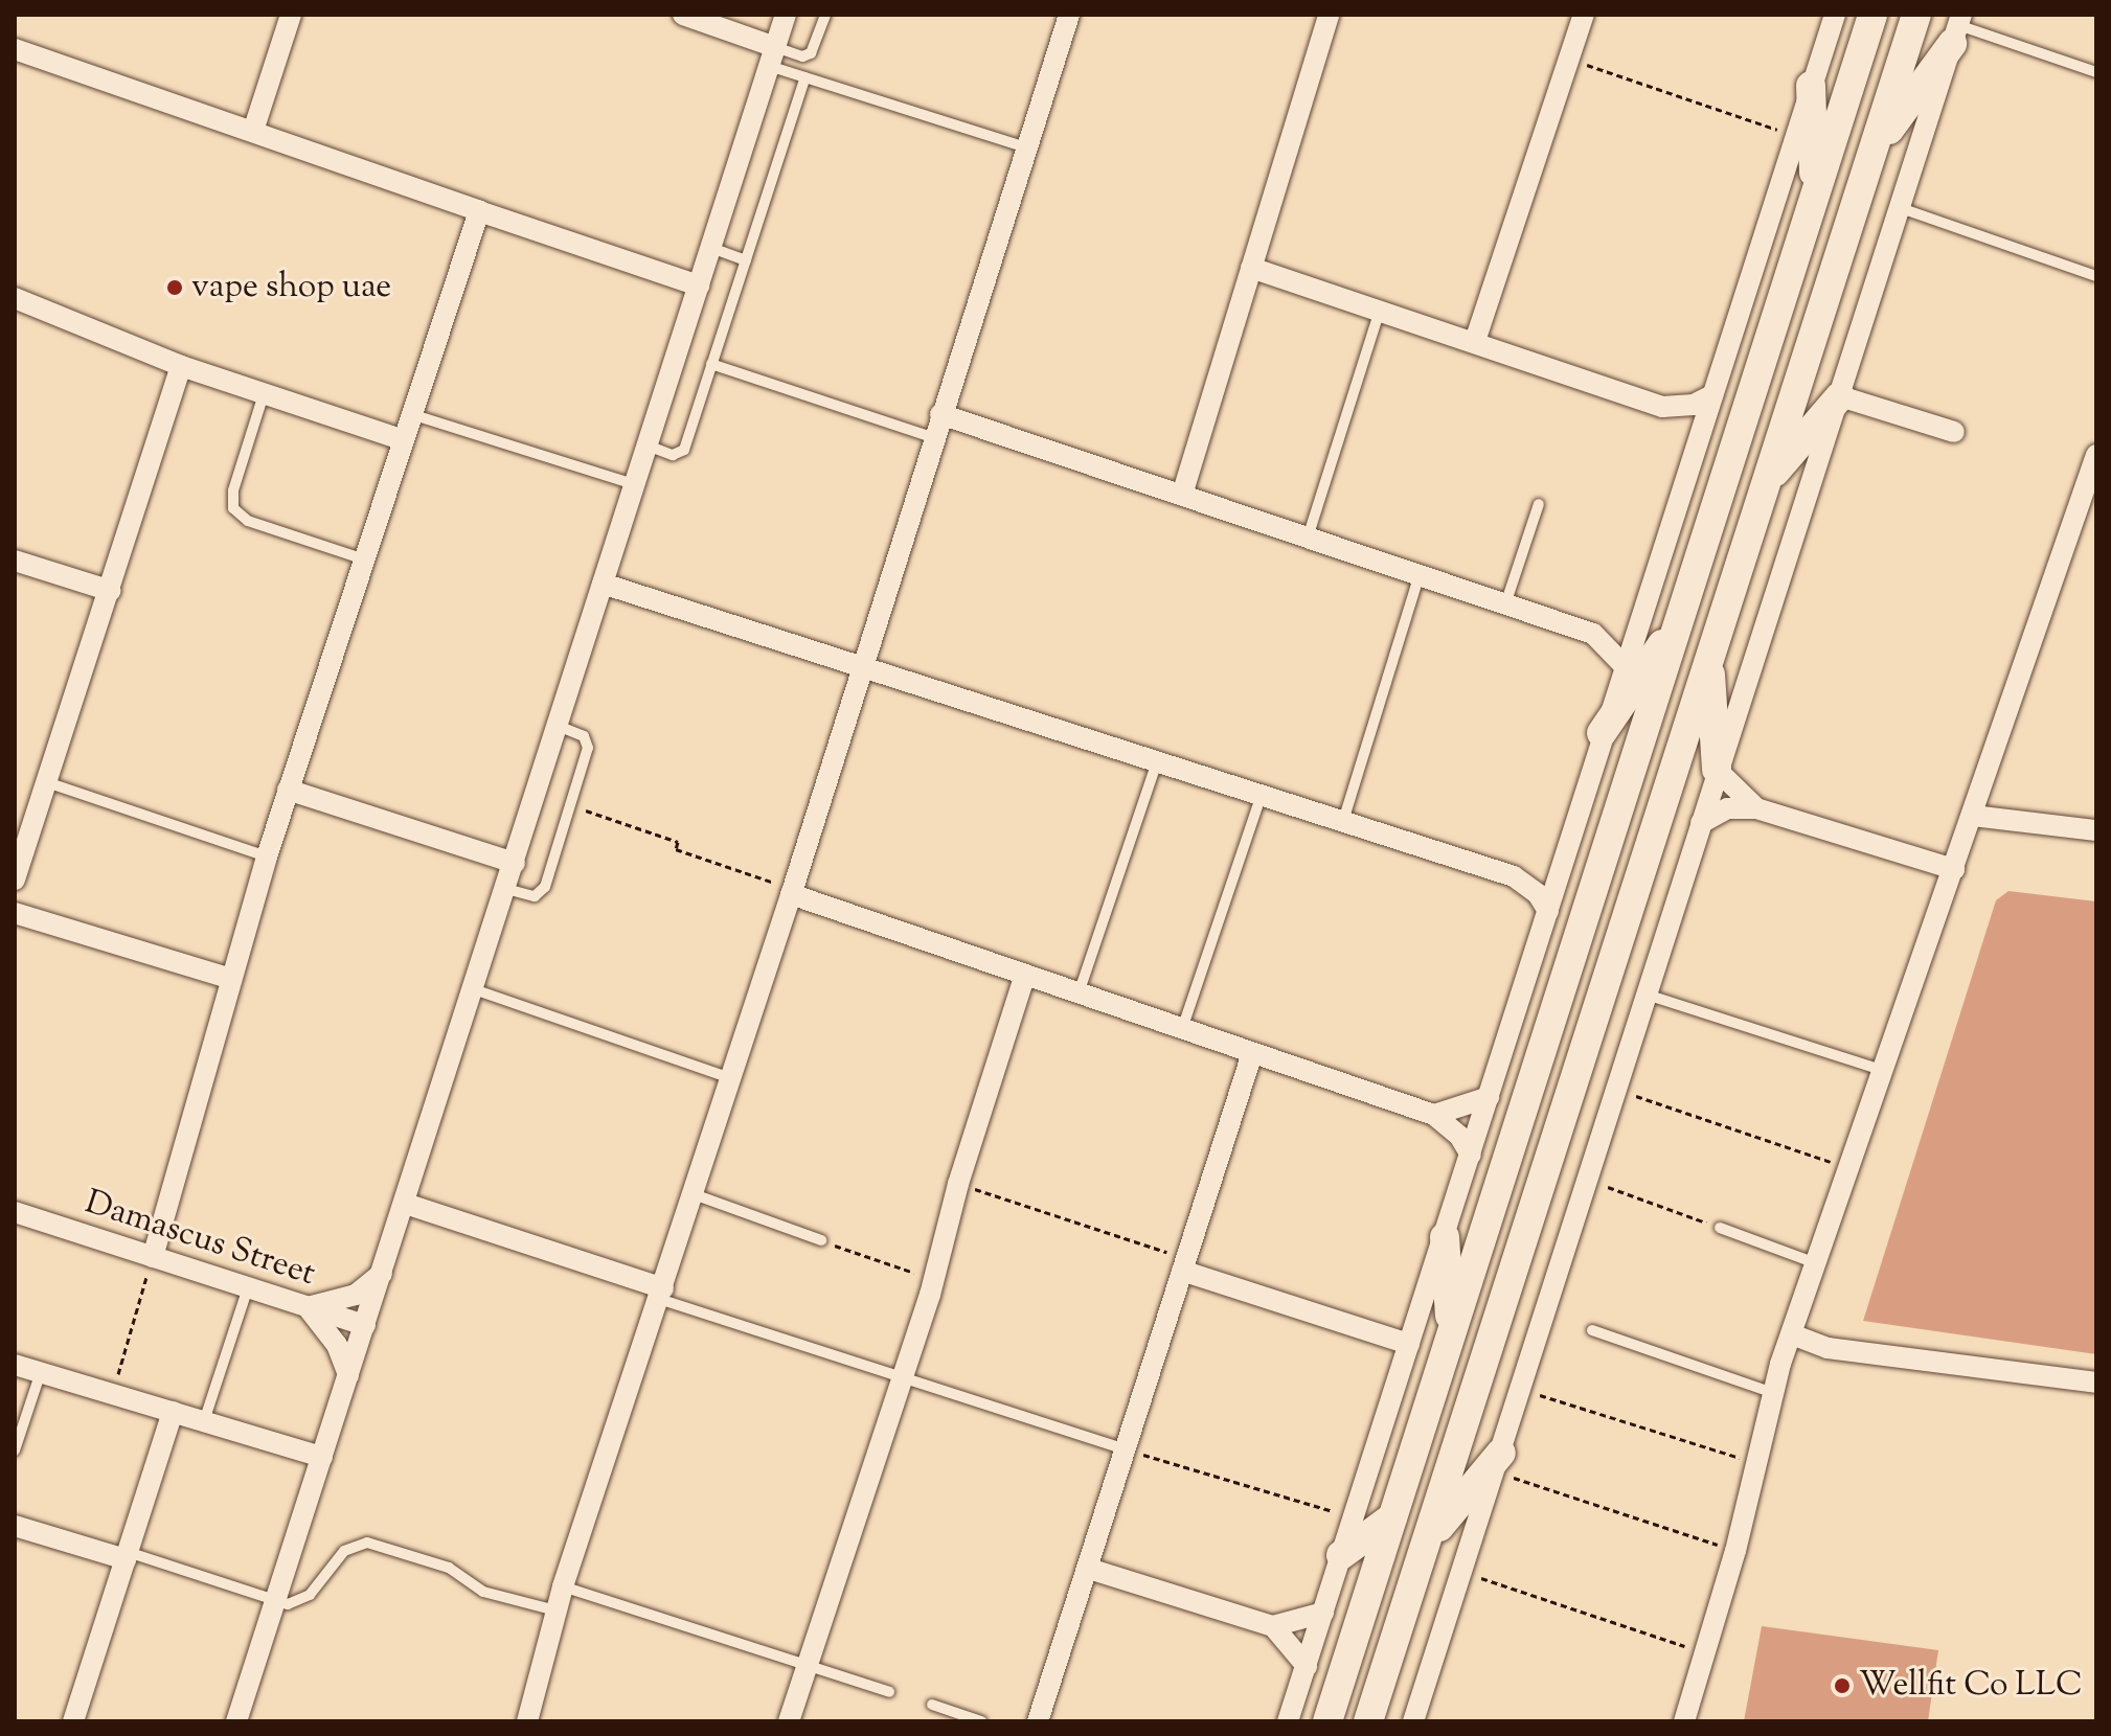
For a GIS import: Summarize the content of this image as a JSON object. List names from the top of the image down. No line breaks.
{"streets":{"street":["Damascus Street"]},"places":["vape shop uae","Wellfit Co LLC"]}
